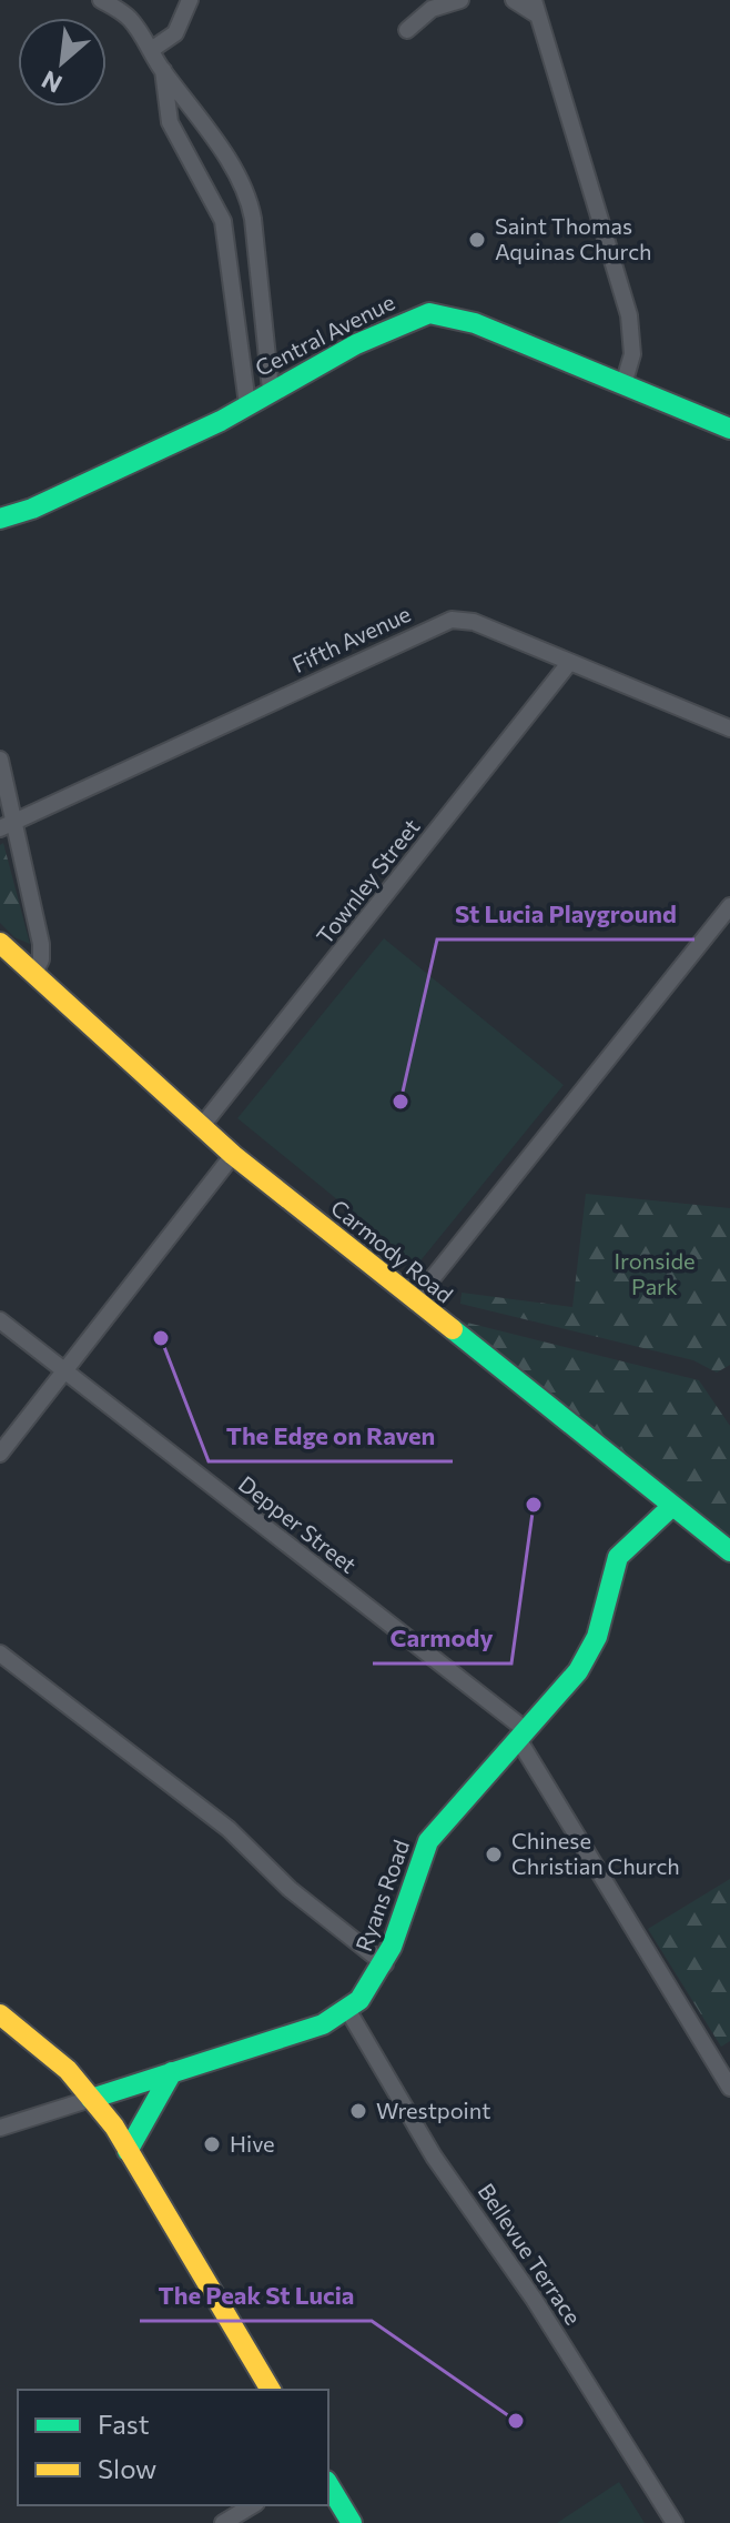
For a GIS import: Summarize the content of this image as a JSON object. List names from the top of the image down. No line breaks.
{"streets":{"street":["Central Avenue","Fifth Avenue","Townley Street","Carmody Road","Depper Street","Ryans Road","Bellevue Terrace"]},"crossings":[["Fifth Avenue","Townley Street"],["Townley Street","Carmody Road"],["Carmody Road","Ryans Road"],["Depper Street","Ryans Road"],["Ryans Road","Bellevue Terrace"]],"parks":["Ironside Park"],"places":["Saint Thomas Aquinas Church","St Lucia Playground","The Edge on Raven","Carmody","Chinese Christian Church","Wrestpoint","Hive","The Peak St Lucia"],"legend":["Fast","Slow"],"north":"bottom left"}
